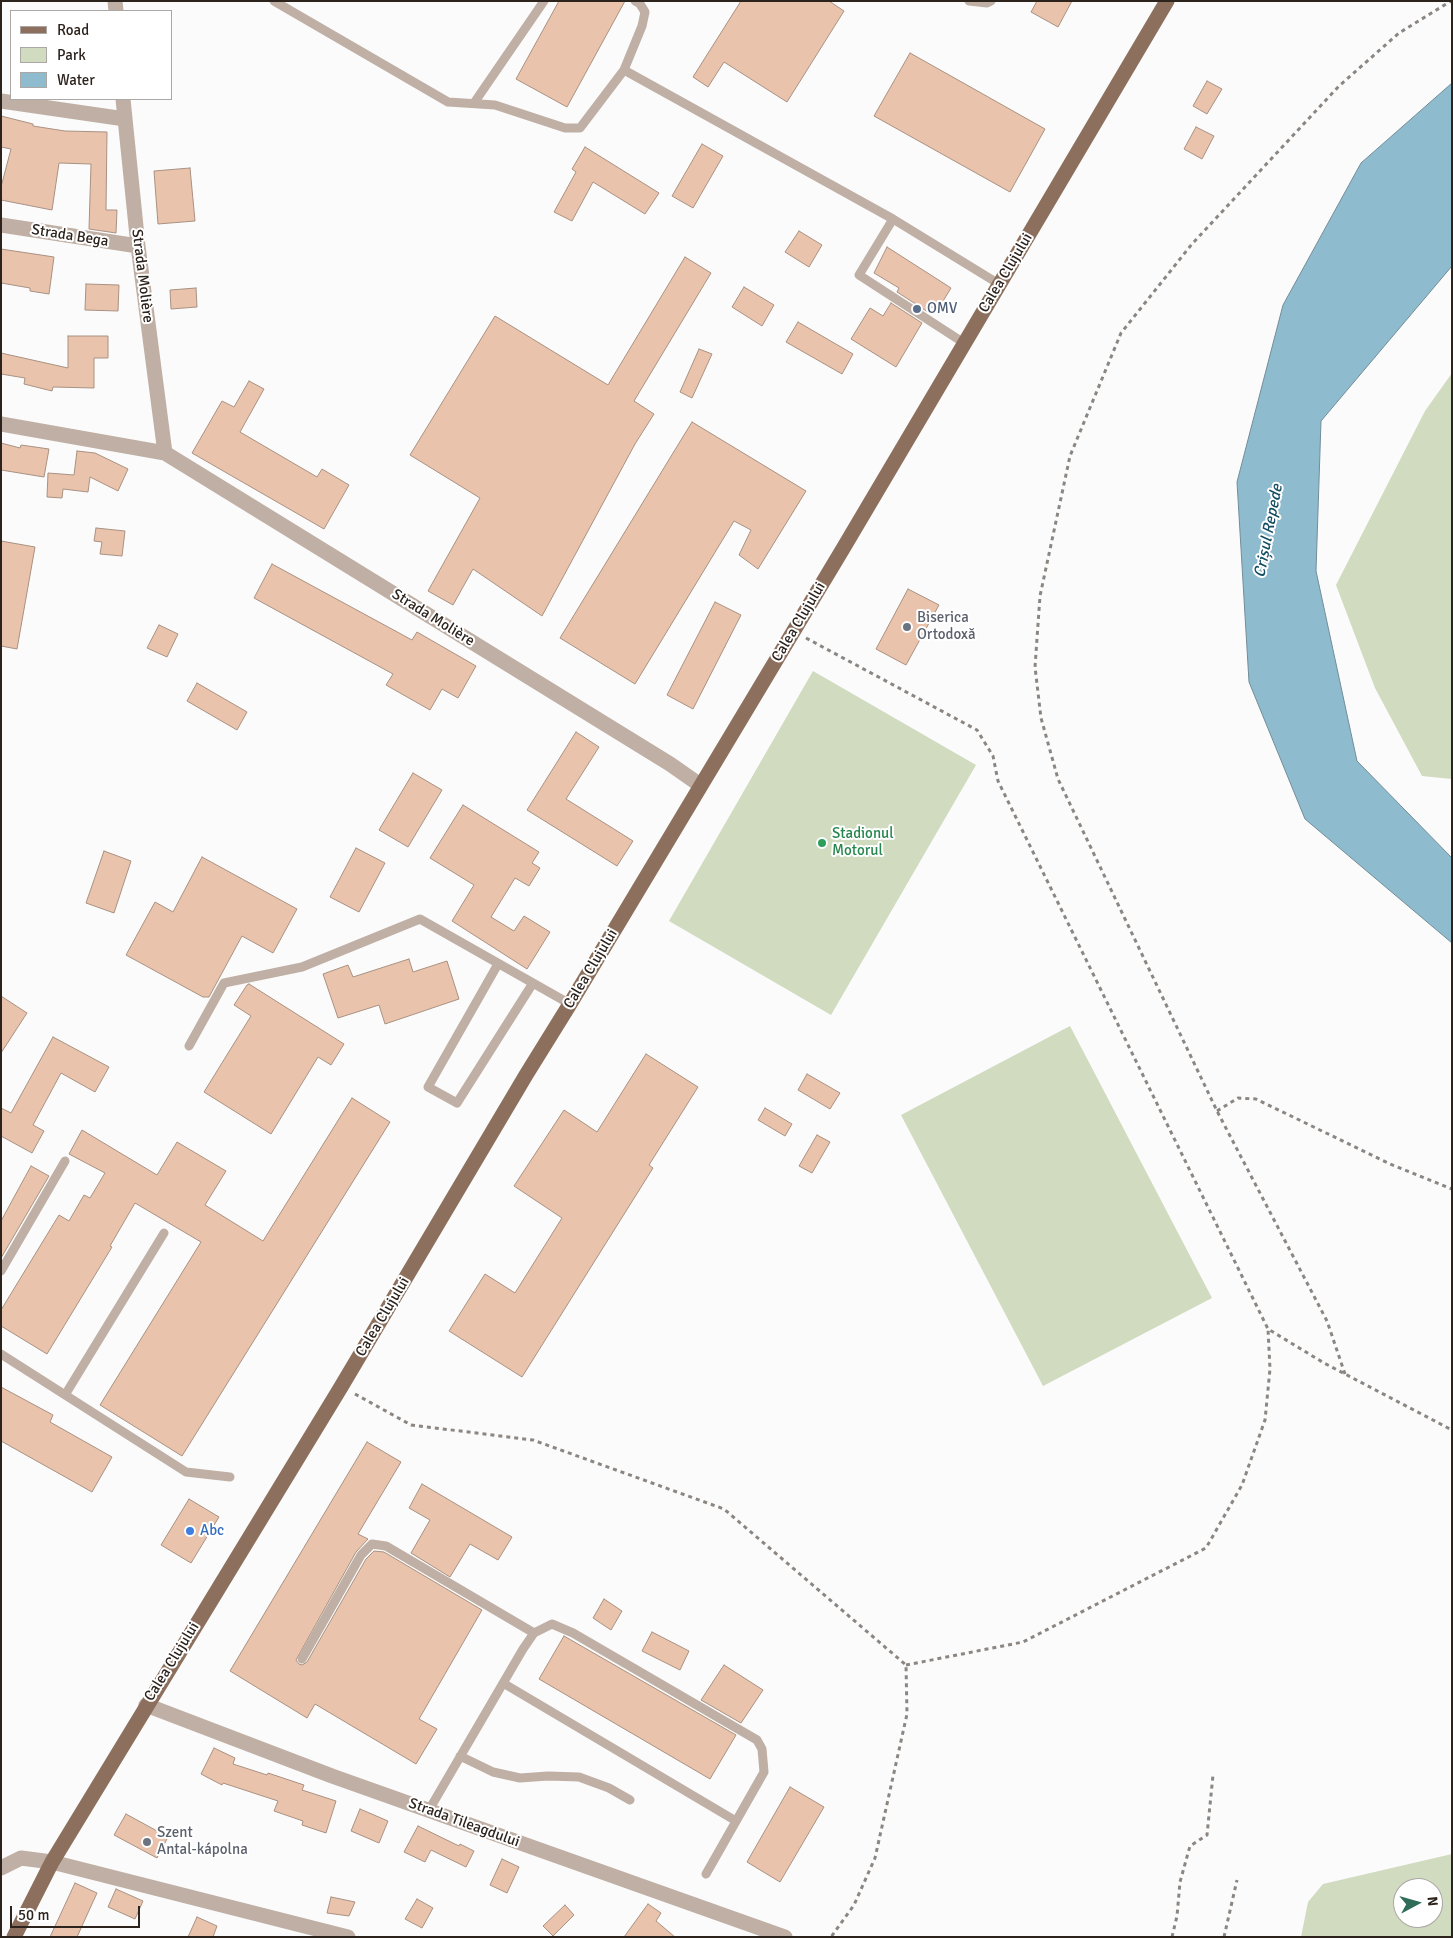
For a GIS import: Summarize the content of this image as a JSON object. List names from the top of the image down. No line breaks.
{"streets":{"main road":["Calea Clujului"],"street":["Strada Bega","Strada Molière","Strada Tileagdului"]},"crossings":[["Strada Bega","Strada Molière"],["Calea Clujului","Strada Molière"],["Calea Clujului","Strada Tileagdului"]],"water":["Crișul Repede"],"places":["OMV","Biserica Ortodoxă","Stadionul Motorul","Abc","Szent Antal-kápolna"],"legend":["Road","Park","Water"],"scale_bar":"50 m","north":"right"}
